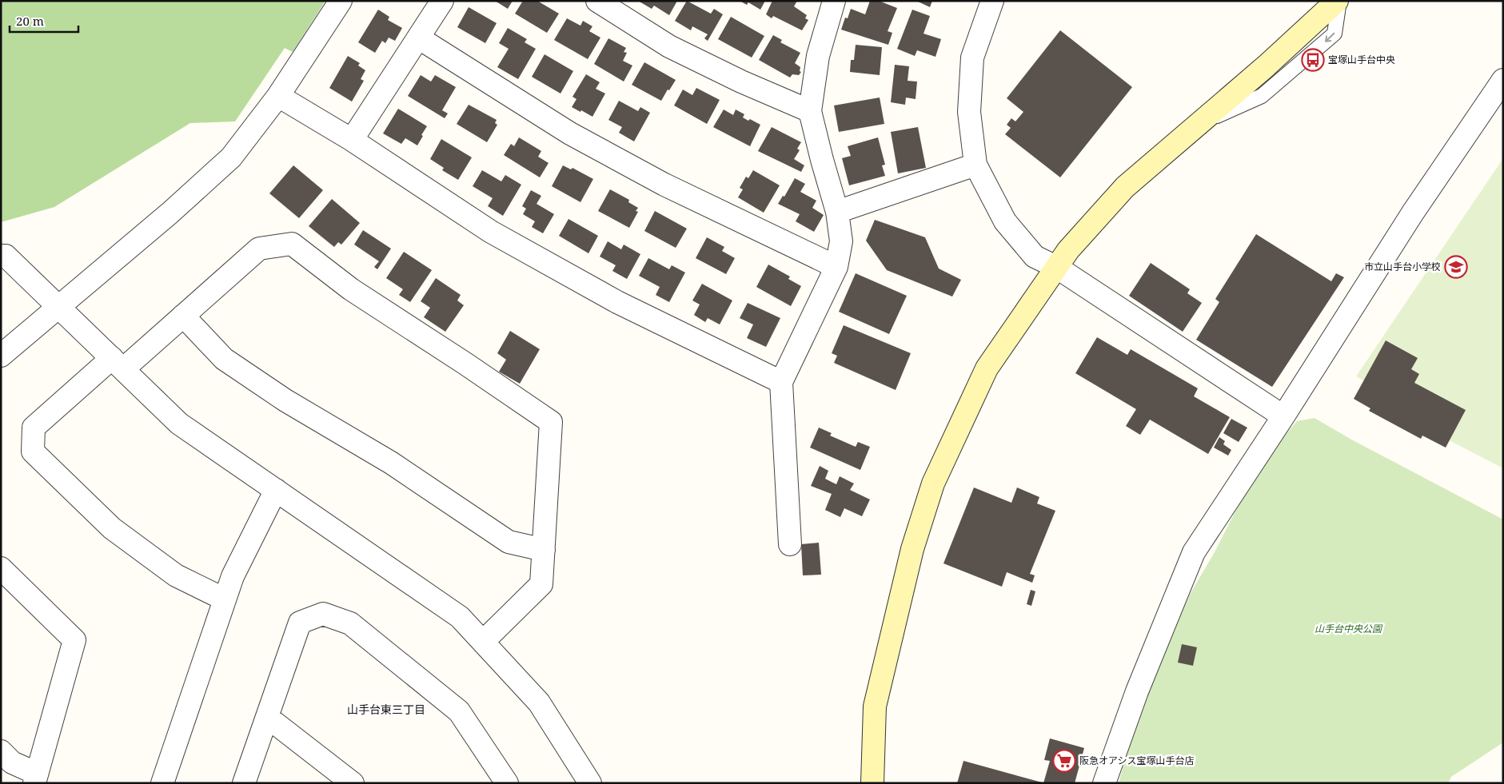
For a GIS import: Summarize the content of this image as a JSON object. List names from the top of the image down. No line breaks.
{"districts":["山手台東三丁目"],"parks":["山手台中央公園"],"places":{"bus stop":["宝塚山手台中央"],"school or university":["市立山手台小学校"],"supermarket":["阪急オアシス宝塚山手台店"]},"scale_bar":"20 m"}
